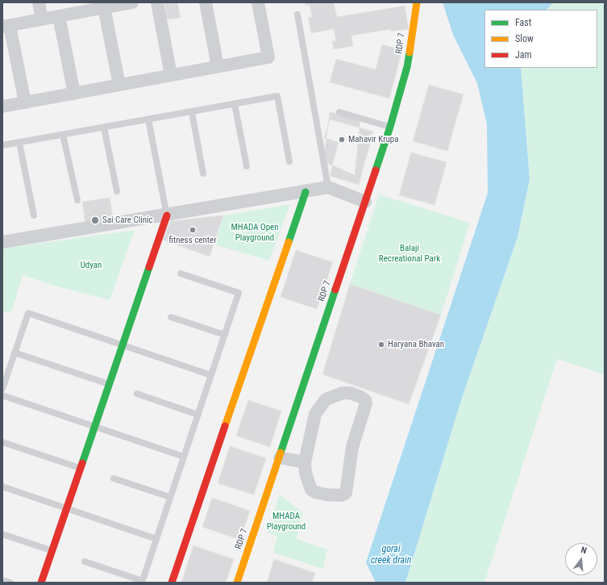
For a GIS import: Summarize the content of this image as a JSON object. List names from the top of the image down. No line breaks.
{"streets":{"street":["RDP 7"]},"water":["gorai creek drain"],"parks":["MHADA Open Playground","Balaji Recreational Park","Udyan","MHADA Playground"],"places":["Mahavir Krupa","Sai Care Clinic","fitness center","Haryana Bhavan"],"legend":["Fast","Slow","Jam"],"north":"top"}
